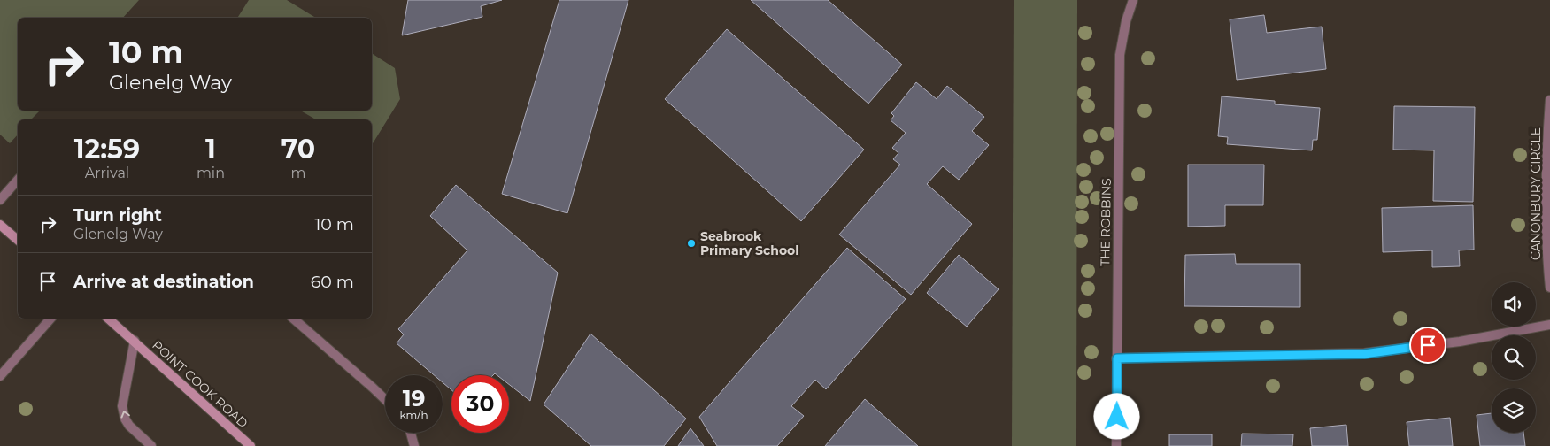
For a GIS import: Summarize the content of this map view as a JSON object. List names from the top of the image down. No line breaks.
{"streets":{"main road":["POINT COOK ROAD"],"street":["CANONBURY CIRCLE","THE ROBBINS"]},"places":["Seabrook Primary School"],"page":{"turn":["10 m","Glenelg Way"],"eta":["12:59","Arrival","1","min","70","m"],"list":[{"name":"Turn right","note":"Glenelg Way","value":"10 m"},{"name":"Arrive at destination","value":"60 m"}],"speed":"19 km/h","limit":"30"}}
